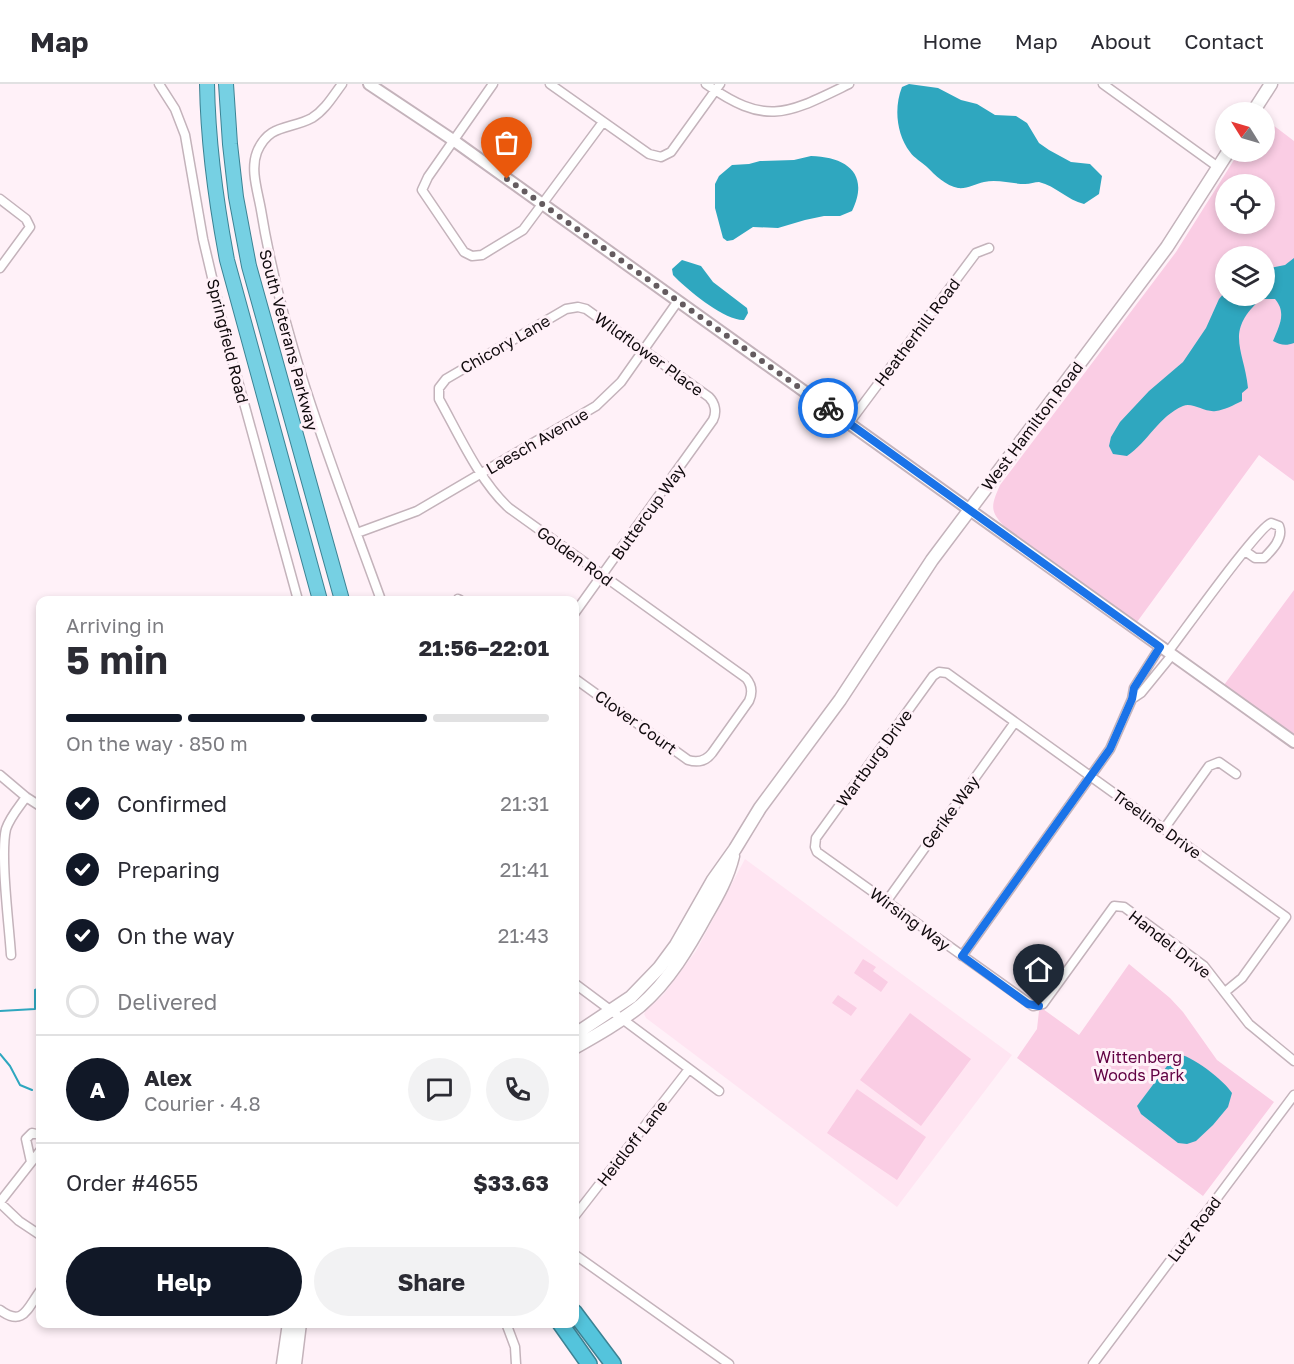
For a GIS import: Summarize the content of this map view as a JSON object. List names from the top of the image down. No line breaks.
{"streets":{"highway":["South Veterans Parkway"],"main road":["West Hamilton Road"],"street":["Heatherhill Road","Springfield Road","Chicory Lane","Wildflower Place","Laesch Avenue","Buttercup Way","Golden Rod","Clover Court","Wartburg Drive","Gerike Way","Treeline Drive","Wirsing Way","Handel Drive","Heidloff Lane","Lutz Road"]},"crossings":[["Chicory Lane","Wildflower Place"],["Chicory Lane","Golden Rod"],["Wildflower Place","Laesch Avenue"],["Wildflower Place","Buttercup Way"],["Laesch Avenue","Golden Rod"],["Buttercup Way","Golden Rod"],["Golden Rod","Clover Court"],["Wartburg Drive","Treeline Drive"],["Wartburg Drive","Wirsing Way"],["Gerike Way","Treeline Drive"],["Gerike Way","Wirsing Way"],["Treeline Drive","Handel Drive"],["Wirsing Way","Handel Drive"]],"parks":["Wittenberg Woods Park"],"north":"top left","page":{"header":"Map","nav":["Home","Map","About","Contact"],"heading":["5 min","Arriving in","21:56–22:01"],"panel":["Alex","Courier · 4.8","Order #4655","$33.63"],"bar":"On the way · 850 m","list":[["Confirmed","21:31"],["Preparing","21:41"],["On the way","21:43"],"Delivered"],"round":"A","buttons":["Help","Share"]}}
